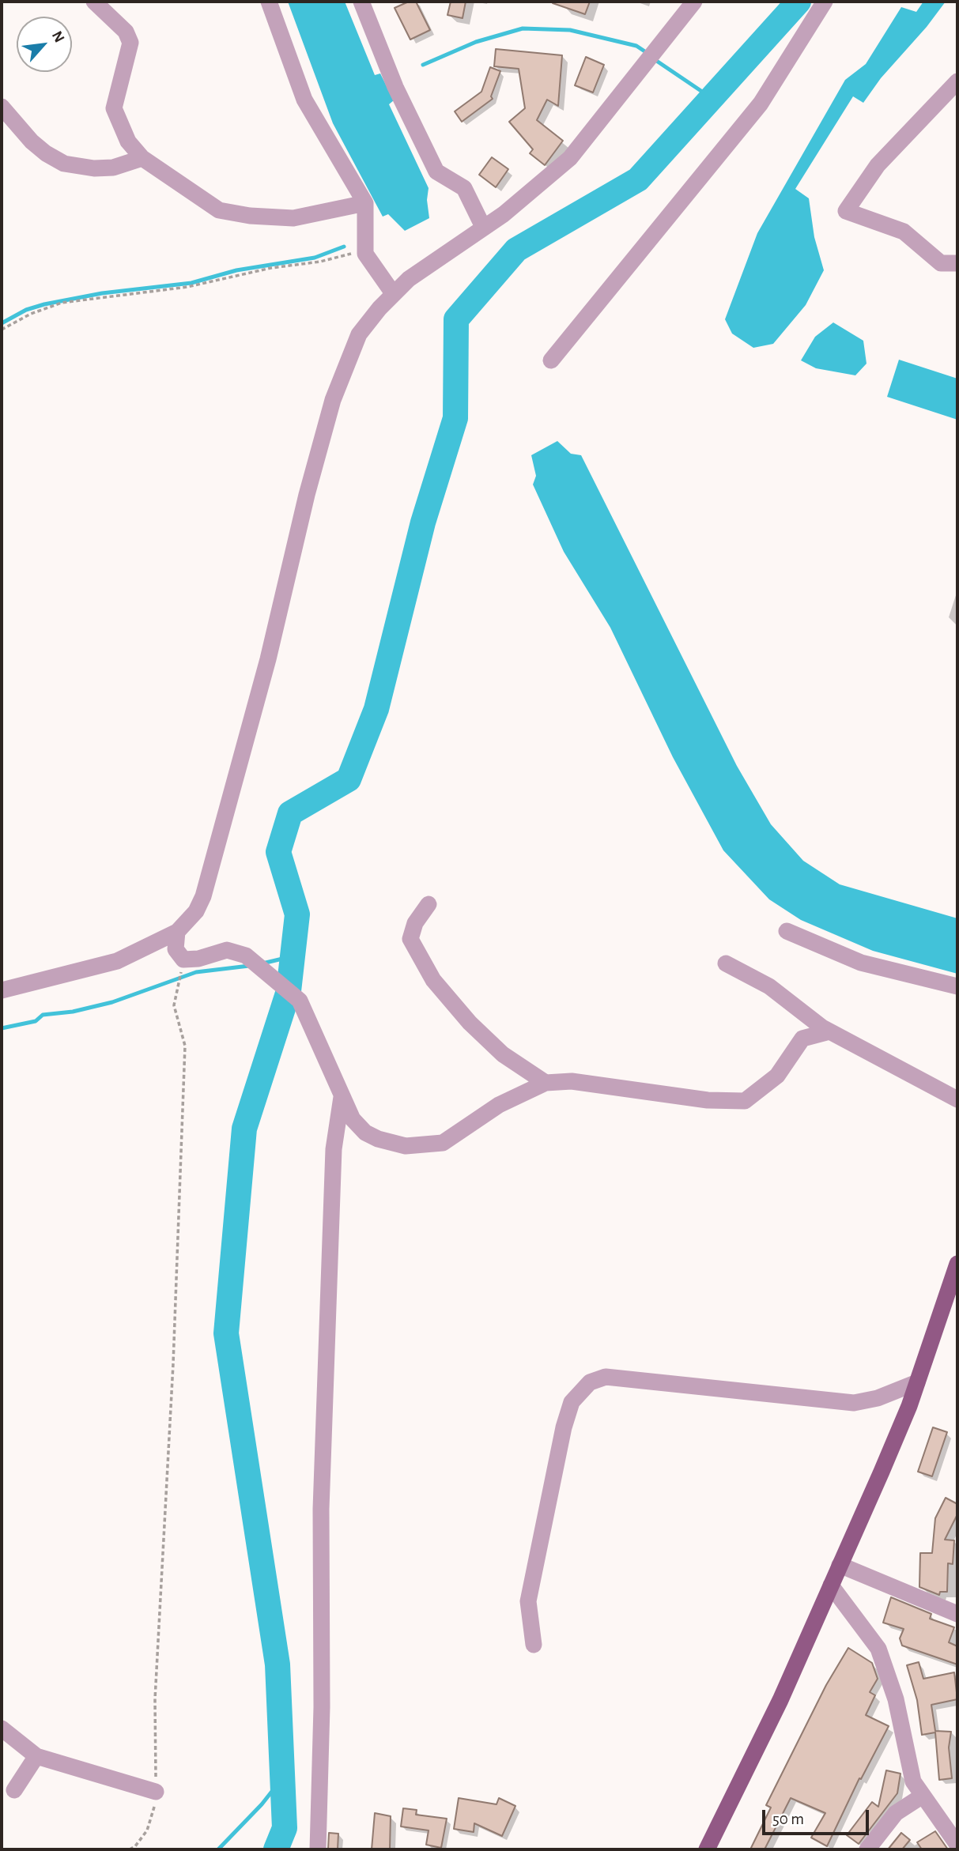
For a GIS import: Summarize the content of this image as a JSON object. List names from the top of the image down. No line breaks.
{"scale_bar":"50 m","north":"top right"}
